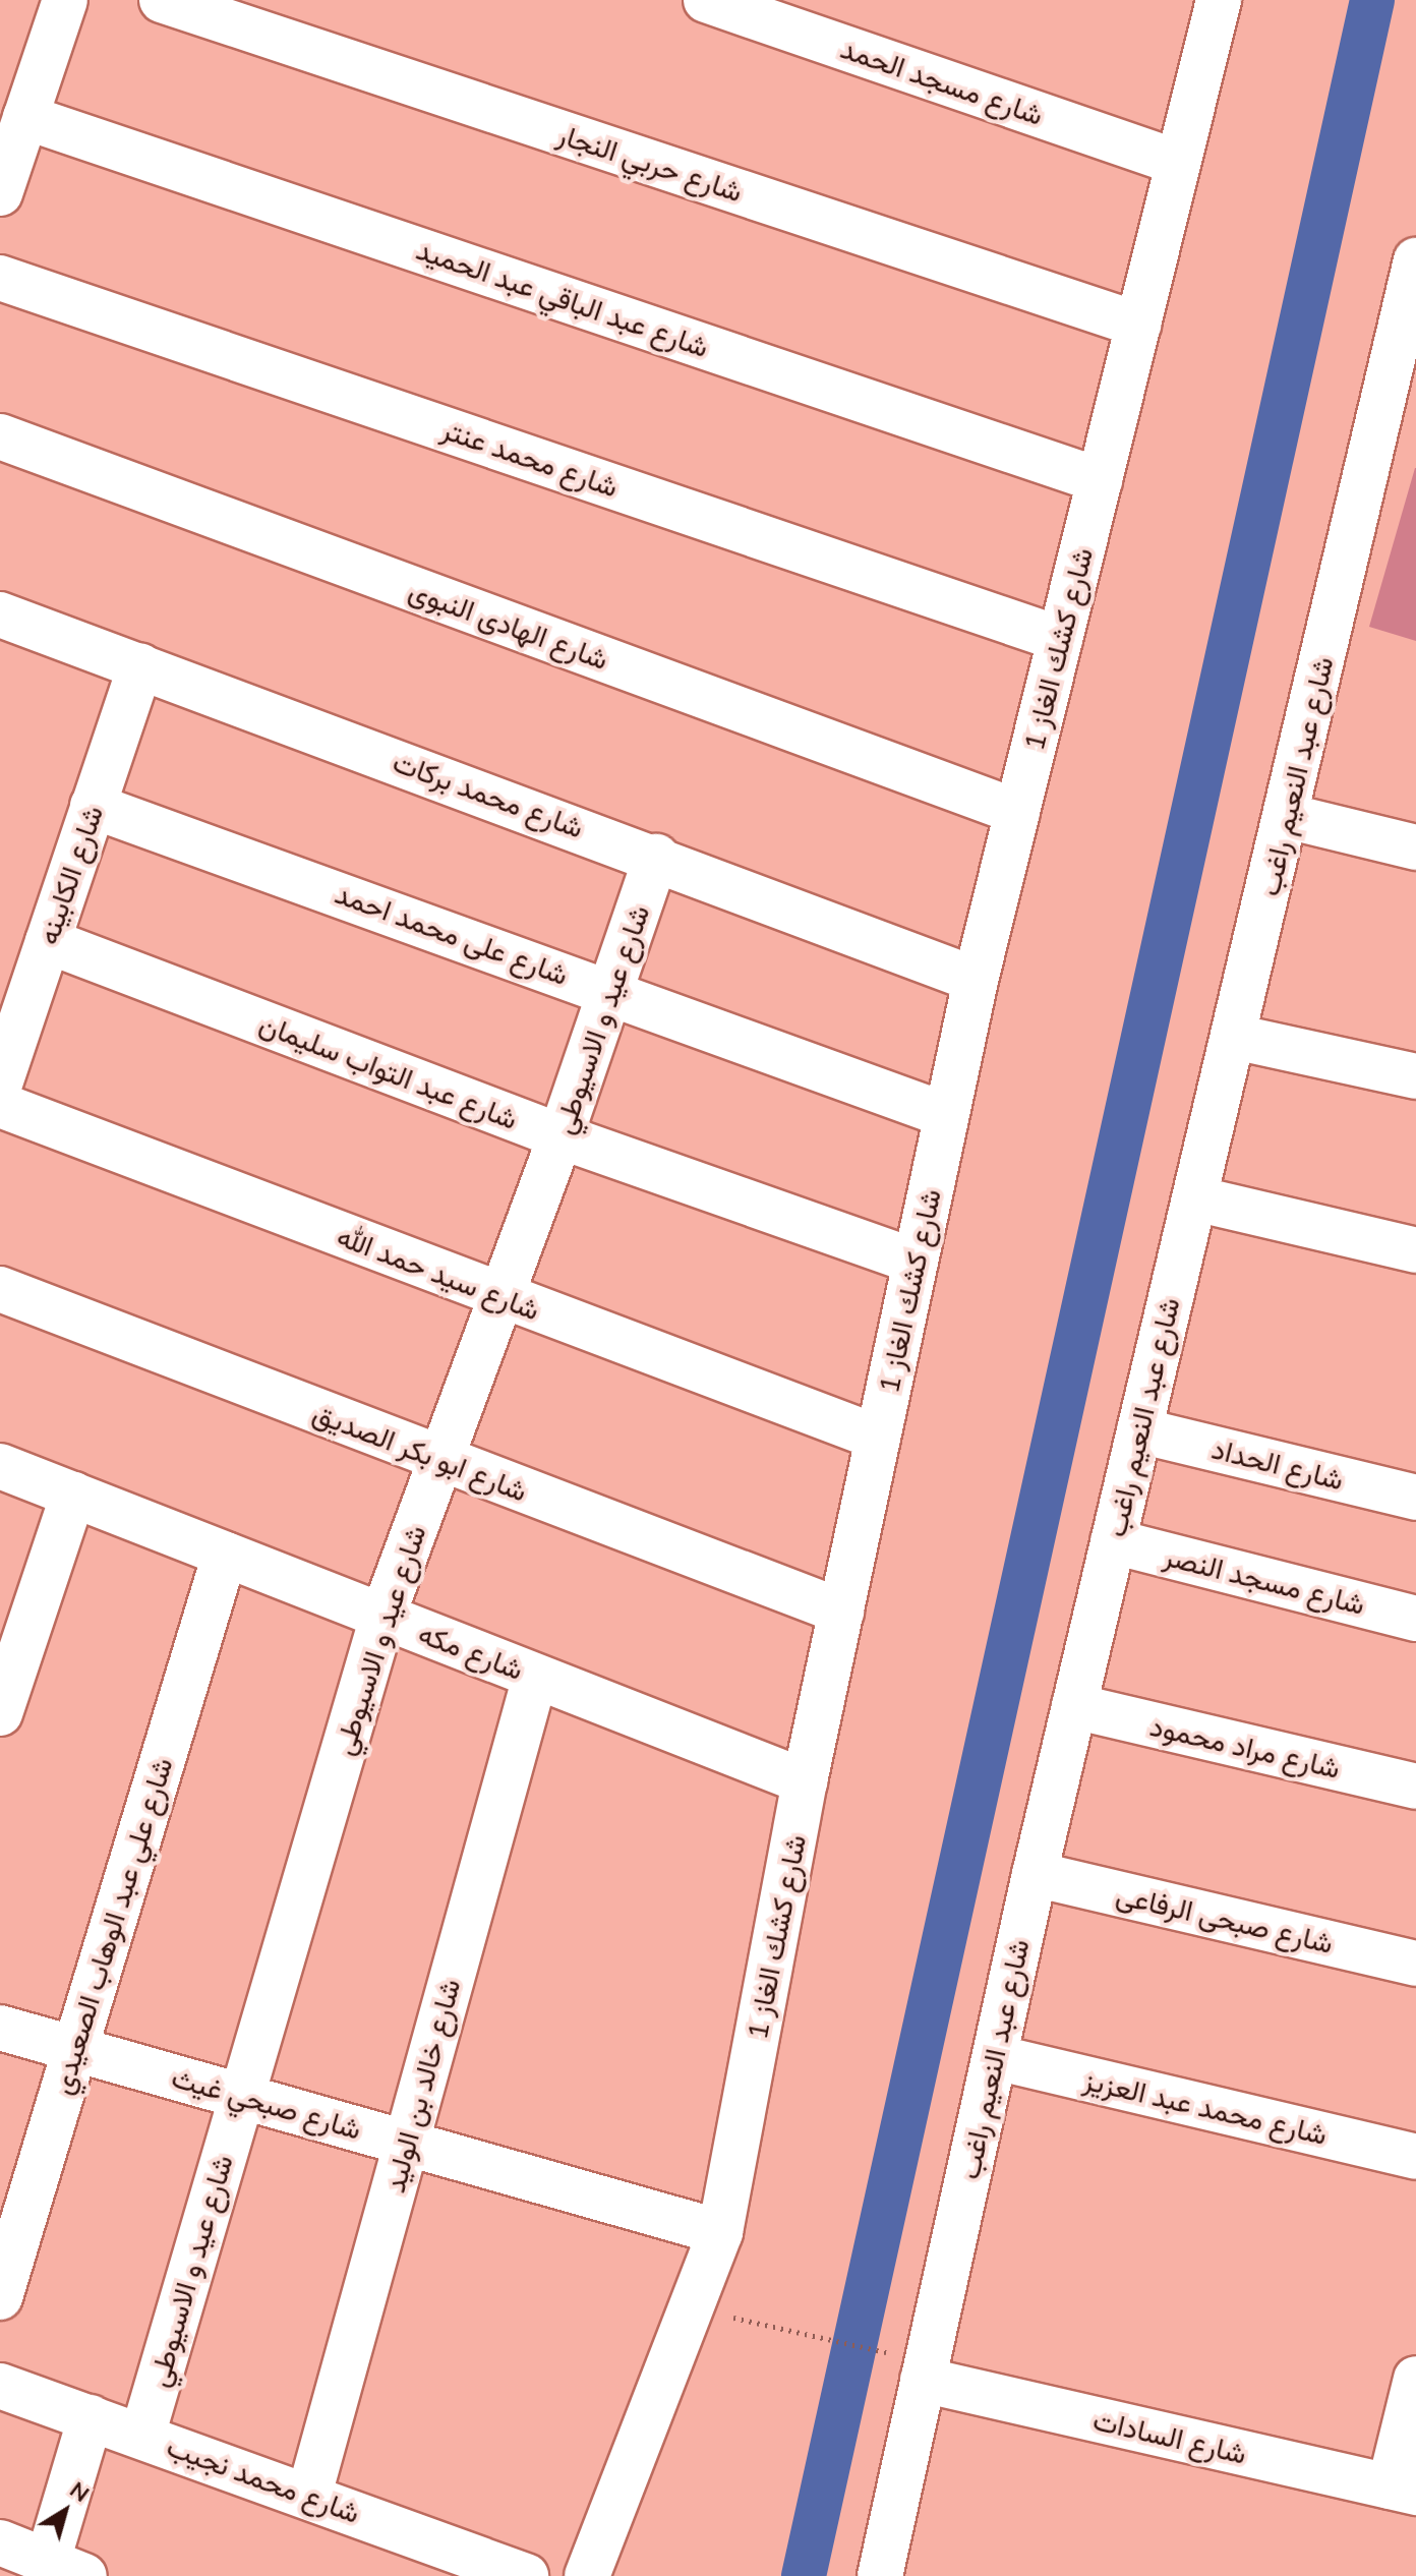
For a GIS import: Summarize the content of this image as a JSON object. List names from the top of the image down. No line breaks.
{"streets":{"street":["شارع مسجد الحمد","شارع حربي النجار","شارع عبد الباقي عبد الحميد","شارع محمد عنتر","شارع الهادى النبوى","شارع كشك الغاز 1","شارع عبد النعيم راغب","شارع محمد بركات","شارع الكابينه","شارع على محمد احمد","شارع عيد و الاسيوطي","شارع عبد التواب سليمان","شارع سيد حمد الله","شارع ابو بكر الصديق","شارع الحداد","شارع مسجد النصر","شارع مكه","شارع مراد محمود","شارع صبحى الرفاعى","شارع علي عبد الوهاب الصعيدي","شارع خالد بن الوليد","شارع صبحي غيث","شارع محمد عبد العزيز","شارع السادات","شارع محمد نجيب"]},"crossings":[["شارع مسجد الحمد","شارع كشك الغاز 1"],["شارع حربي النجار","شارع كشك الغاز 1"],["شارع عبد الباقي عبد الحميد","شارع كشك الغاز 1"],["شارع محمد عنتر","شارع كشك الغاز 1"],["شارع الهادى النبوى","شارع كشك الغاز 1"],["شارع كشك الغاز 1","شارع محمد بركات"],["شارع كشك الغاز 1","شارع على محمد احمد"],["شارع كشك الغاز 1","شارع عبد التواب سليمان"],["شارع كشك الغاز 1","شارع سيد حمد الله"],["شارع كشك الغاز 1","شارع ابو بكر الصديق"],["شارع كشك الغاز 1","شارع مكه"],["شارع كشك الغاز 1","شارع صبحي غيث"],["شارع عبد النعيم راغب","شارع الحداد"],["شارع عبد النعيم راغب","شارع مسجد النصر"],["شارع عبد النعيم راغب","شارع مراد محمود"],["شارع عبد النعيم راغب","شارع صبحى الرفاعى"],["شارع عبد النعيم راغب","شارع محمد عبد العزيز"],["شارع عبد النعيم راغب","شارع السادات"],["شارع محمد بركات","شارع الكابينه"],["شارع محمد بركات","شارع عيد و الاسيوطي"],["شارع الكابينه","شارع على محمد احمد"],["شارع الكابينه","شارع عبد التواب سليمان"],["شارع على محمد احمد","شارع عيد و الاسيوطي"],["شارع عيد و الاسيوطي","شارع عبد التواب سليمان"],["شارع عيد و الاسيوطي","شارع سيد حمد الله"],["شارع عيد و الاسيوطي","شارع ابو بكر الصديق"],["شارع عيد و الاسيوطي","شارع مكه"],["شارع عيد و الاسيوطي","شارع صبحي غيث"],["شارع عيد و الاسيوطي","شارع محمد نجيب"],["شارع مكه","شارع علي عبد الوهاب الصعيدي"],["شارع مكه","شارع خالد بن الوليد"],["شارع علي عبد الوهاب الصعيدي","شارع صبحي غيث"],["شارع خالد بن الوليد","شارع صبحي غيث"],["شارع خالد بن الوليد","شارع محمد نجيب"]],"north":"top right"}
